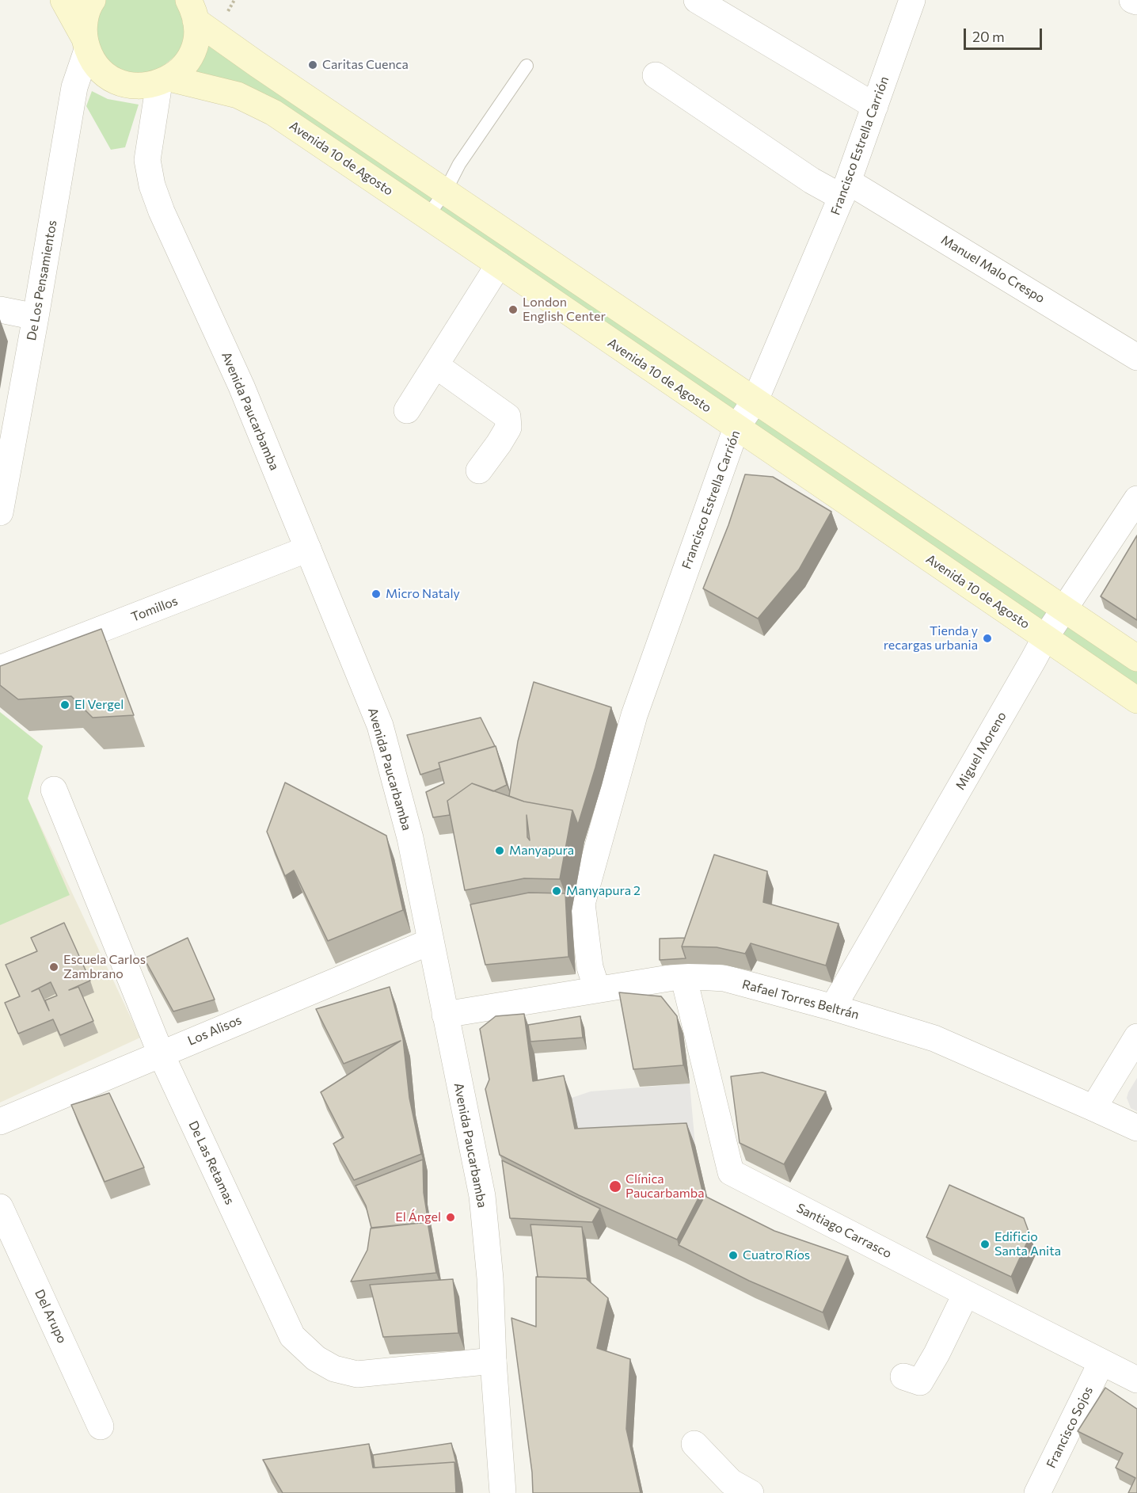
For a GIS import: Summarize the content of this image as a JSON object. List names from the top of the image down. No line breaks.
{"streets":{"main road":["Avenida 10 de Agosto"],"street":["Francisco Estrella Carrión","Manuel Malo Crespo","De Los Pensamientos","Avenida Paucarbamba","Tomillos","Miguel Moreno","Rafael Torres Beltrán","Los Alisos","De Las Retamas","Santiago Carrasco","Del Arupo","Francisco Sojos"]},"crossings":[["Francisco Estrella Carrión","Avenida 10 de Agosto"],["Francisco Estrella Carrión","Manuel Malo Crespo"],["Francisco Estrella Carrión","Rafael Torres Beltrán"],["Avenida 10 de Agosto","De Los Pensamientos"],["Avenida 10 de Agosto","Avenida Paucarbamba"],["Avenida 10 de Agosto","Miguel Moreno"],["Avenida Paucarbamba","Tomillos"],["Avenida Paucarbamba","Rafael Torres Beltrán"],["Avenida Paucarbamba","Los Alisos"],["Avenida Paucarbamba","De Las Retamas"],["Miguel Moreno","Rafael Torres Beltrán"],["Rafael Torres Beltrán","Santiago Carrasco"],["Los Alisos","De Las Retamas"],["Santiago Carrasco","Francisco Sojos"]],"places":["Caritas Cuenca","London English Center","Micro Nataly","Tienda y recargas urbania","El Vergel","Manyapura","Manyapura 2","Escuela Carlos Zambrano","Clínica Paucarbamba","El Ángel","Edificio Santa Anita","Cuatro Ríos"],"scale_bar":"20 m"}
